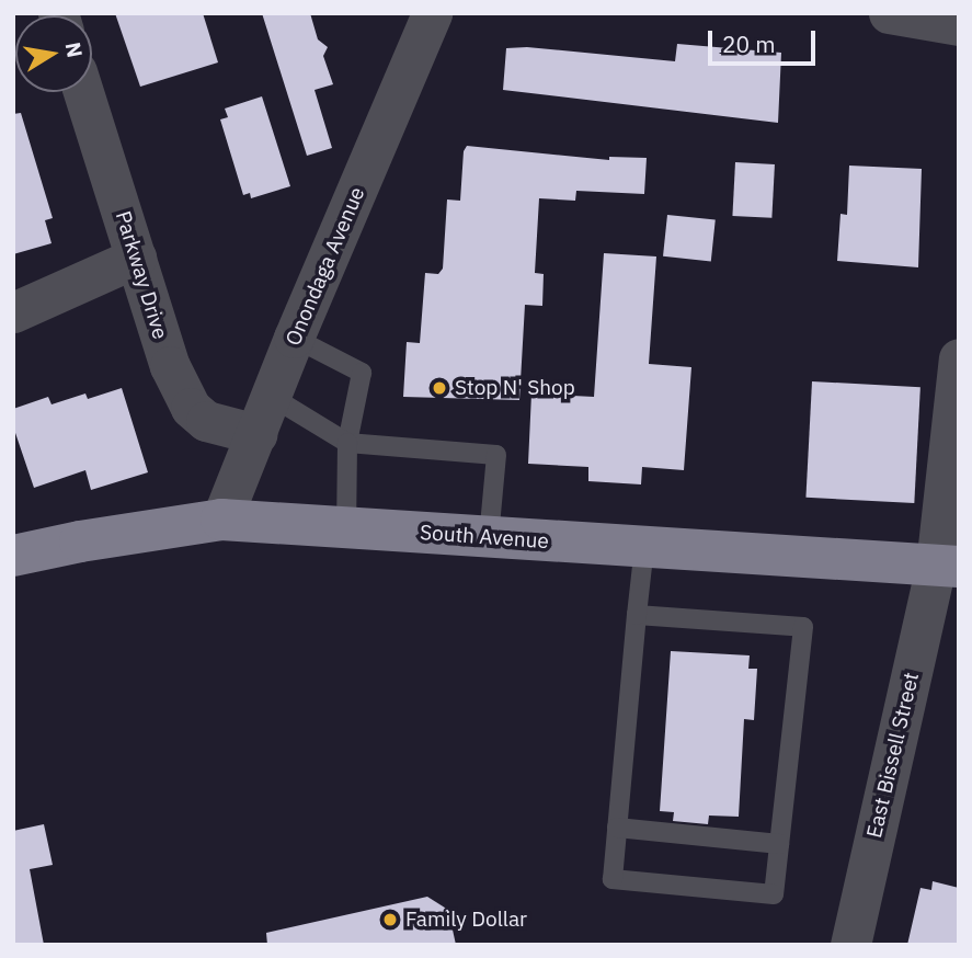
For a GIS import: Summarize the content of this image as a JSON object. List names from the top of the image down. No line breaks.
{"streets":{"main road":["South Avenue"],"street":["Onondaga Avenue","Parkway Drive","East Bissell Street"]},"crossings":[["Onondaga Avenue","Parkway Drive"],["Onondaga Avenue","South Avenue"],["South Avenue","East Bissell Street"]],"places":["Stop N' Shop","Family Dollar"],"scale_bar":"20 m","north":"right"}
